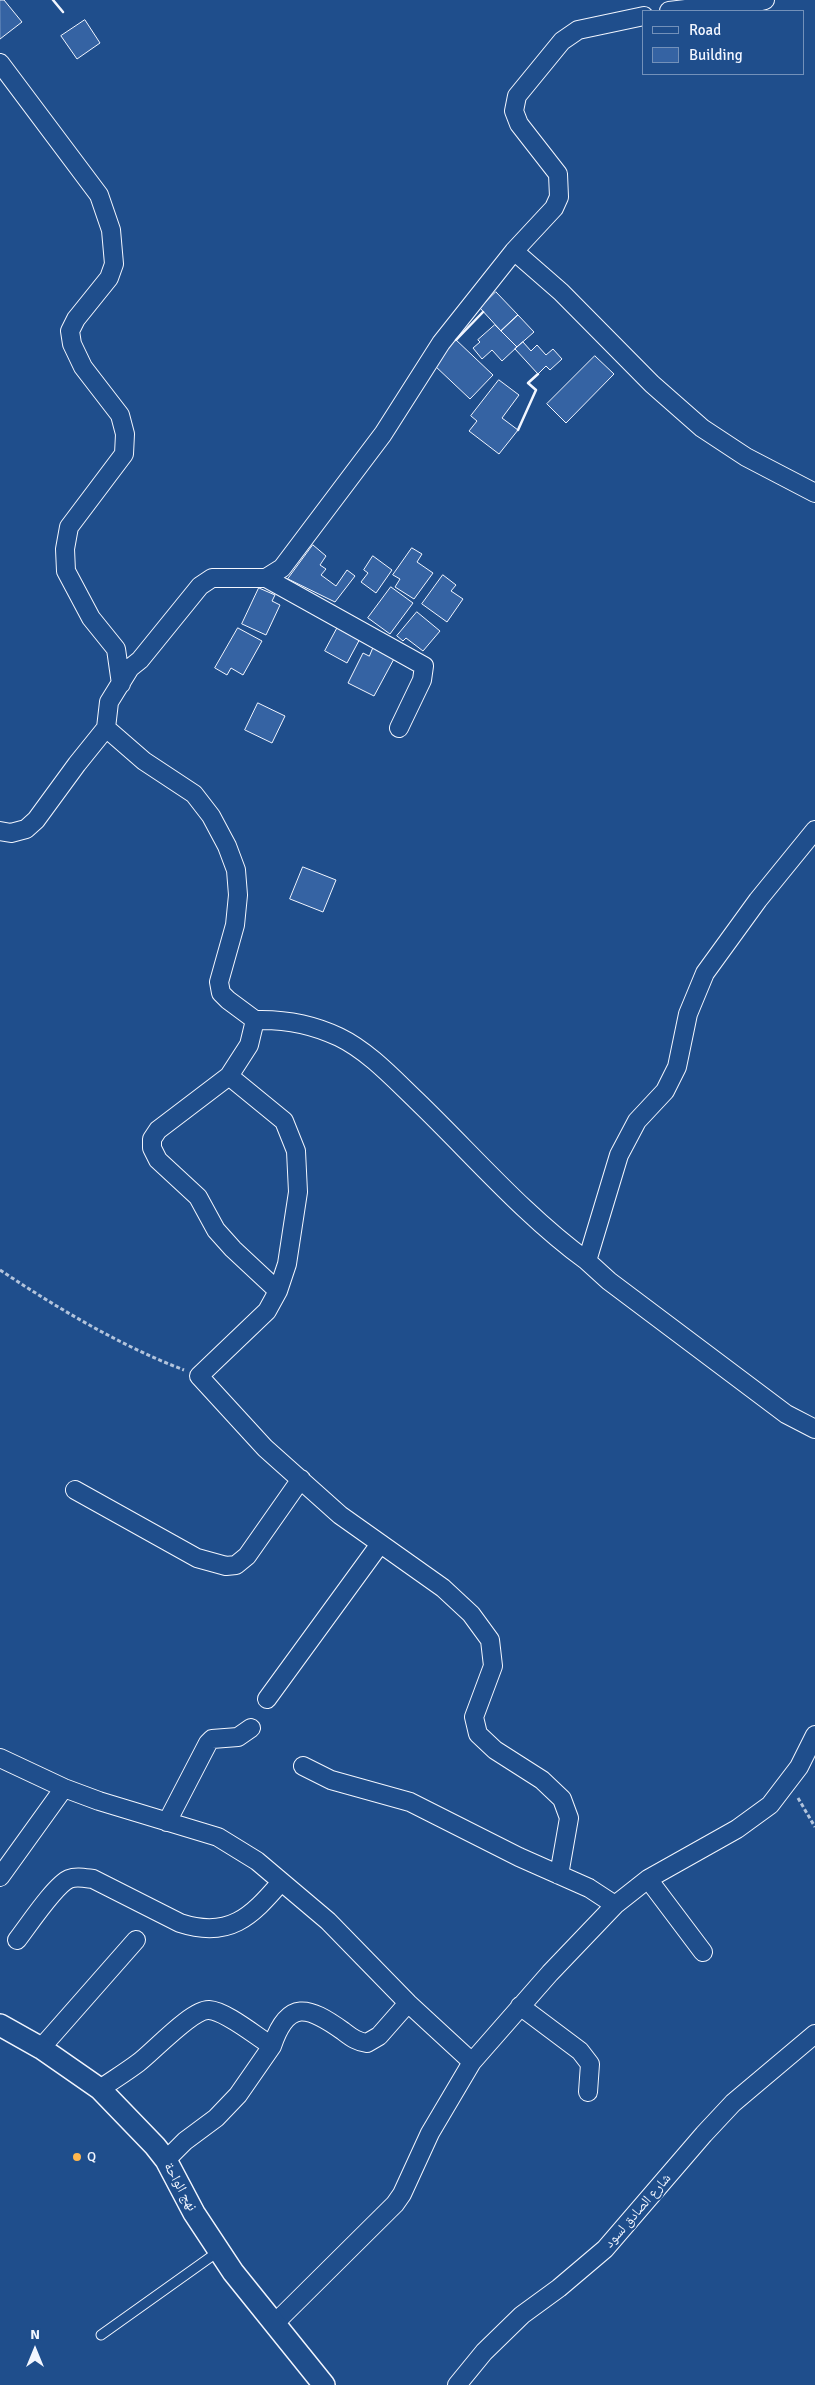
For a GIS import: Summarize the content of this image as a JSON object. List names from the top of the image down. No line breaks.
{"streets":{"street":["نهج الواحة","شارع الصادق لسود"]},"places":["Q"],"legend":["Road","Building"],"north":"top"}
